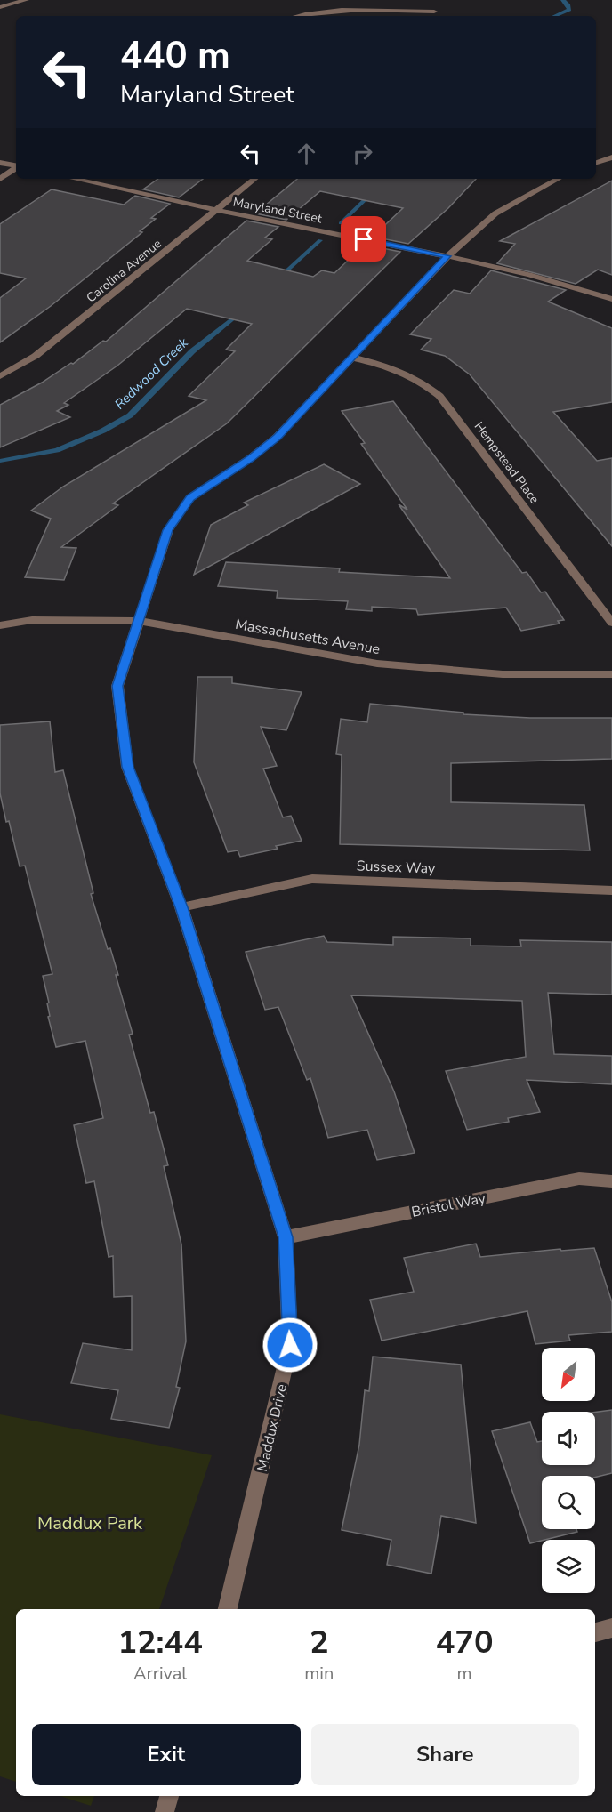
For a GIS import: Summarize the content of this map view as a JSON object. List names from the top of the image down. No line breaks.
{"streets":{"street":["Maryland Street","Carolina Avenue","Hempstead Place","Massachusetts Avenue","Sussex Way","Bristol Way","Maddux Drive"]},"crossings":[["Maryland Street","Carolina Avenue"],["Maryland Street","Maddux Drive"],["Hempstead Place","Maddux Drive"],["Massachusetts Avenue","Maddux Drive"],["Sussex Way","Maddux Drive"],["Bristol Way","Maddux Drive"]],"water":["Redwood Creek"],"parks":["Maddux Park"],"north":"bottom left","page":{"turn":["440 m","Maryland Street"],"eta":["12:44","Arrival","2","min","470","m"],"buttons":["Exit","Share"]}}
